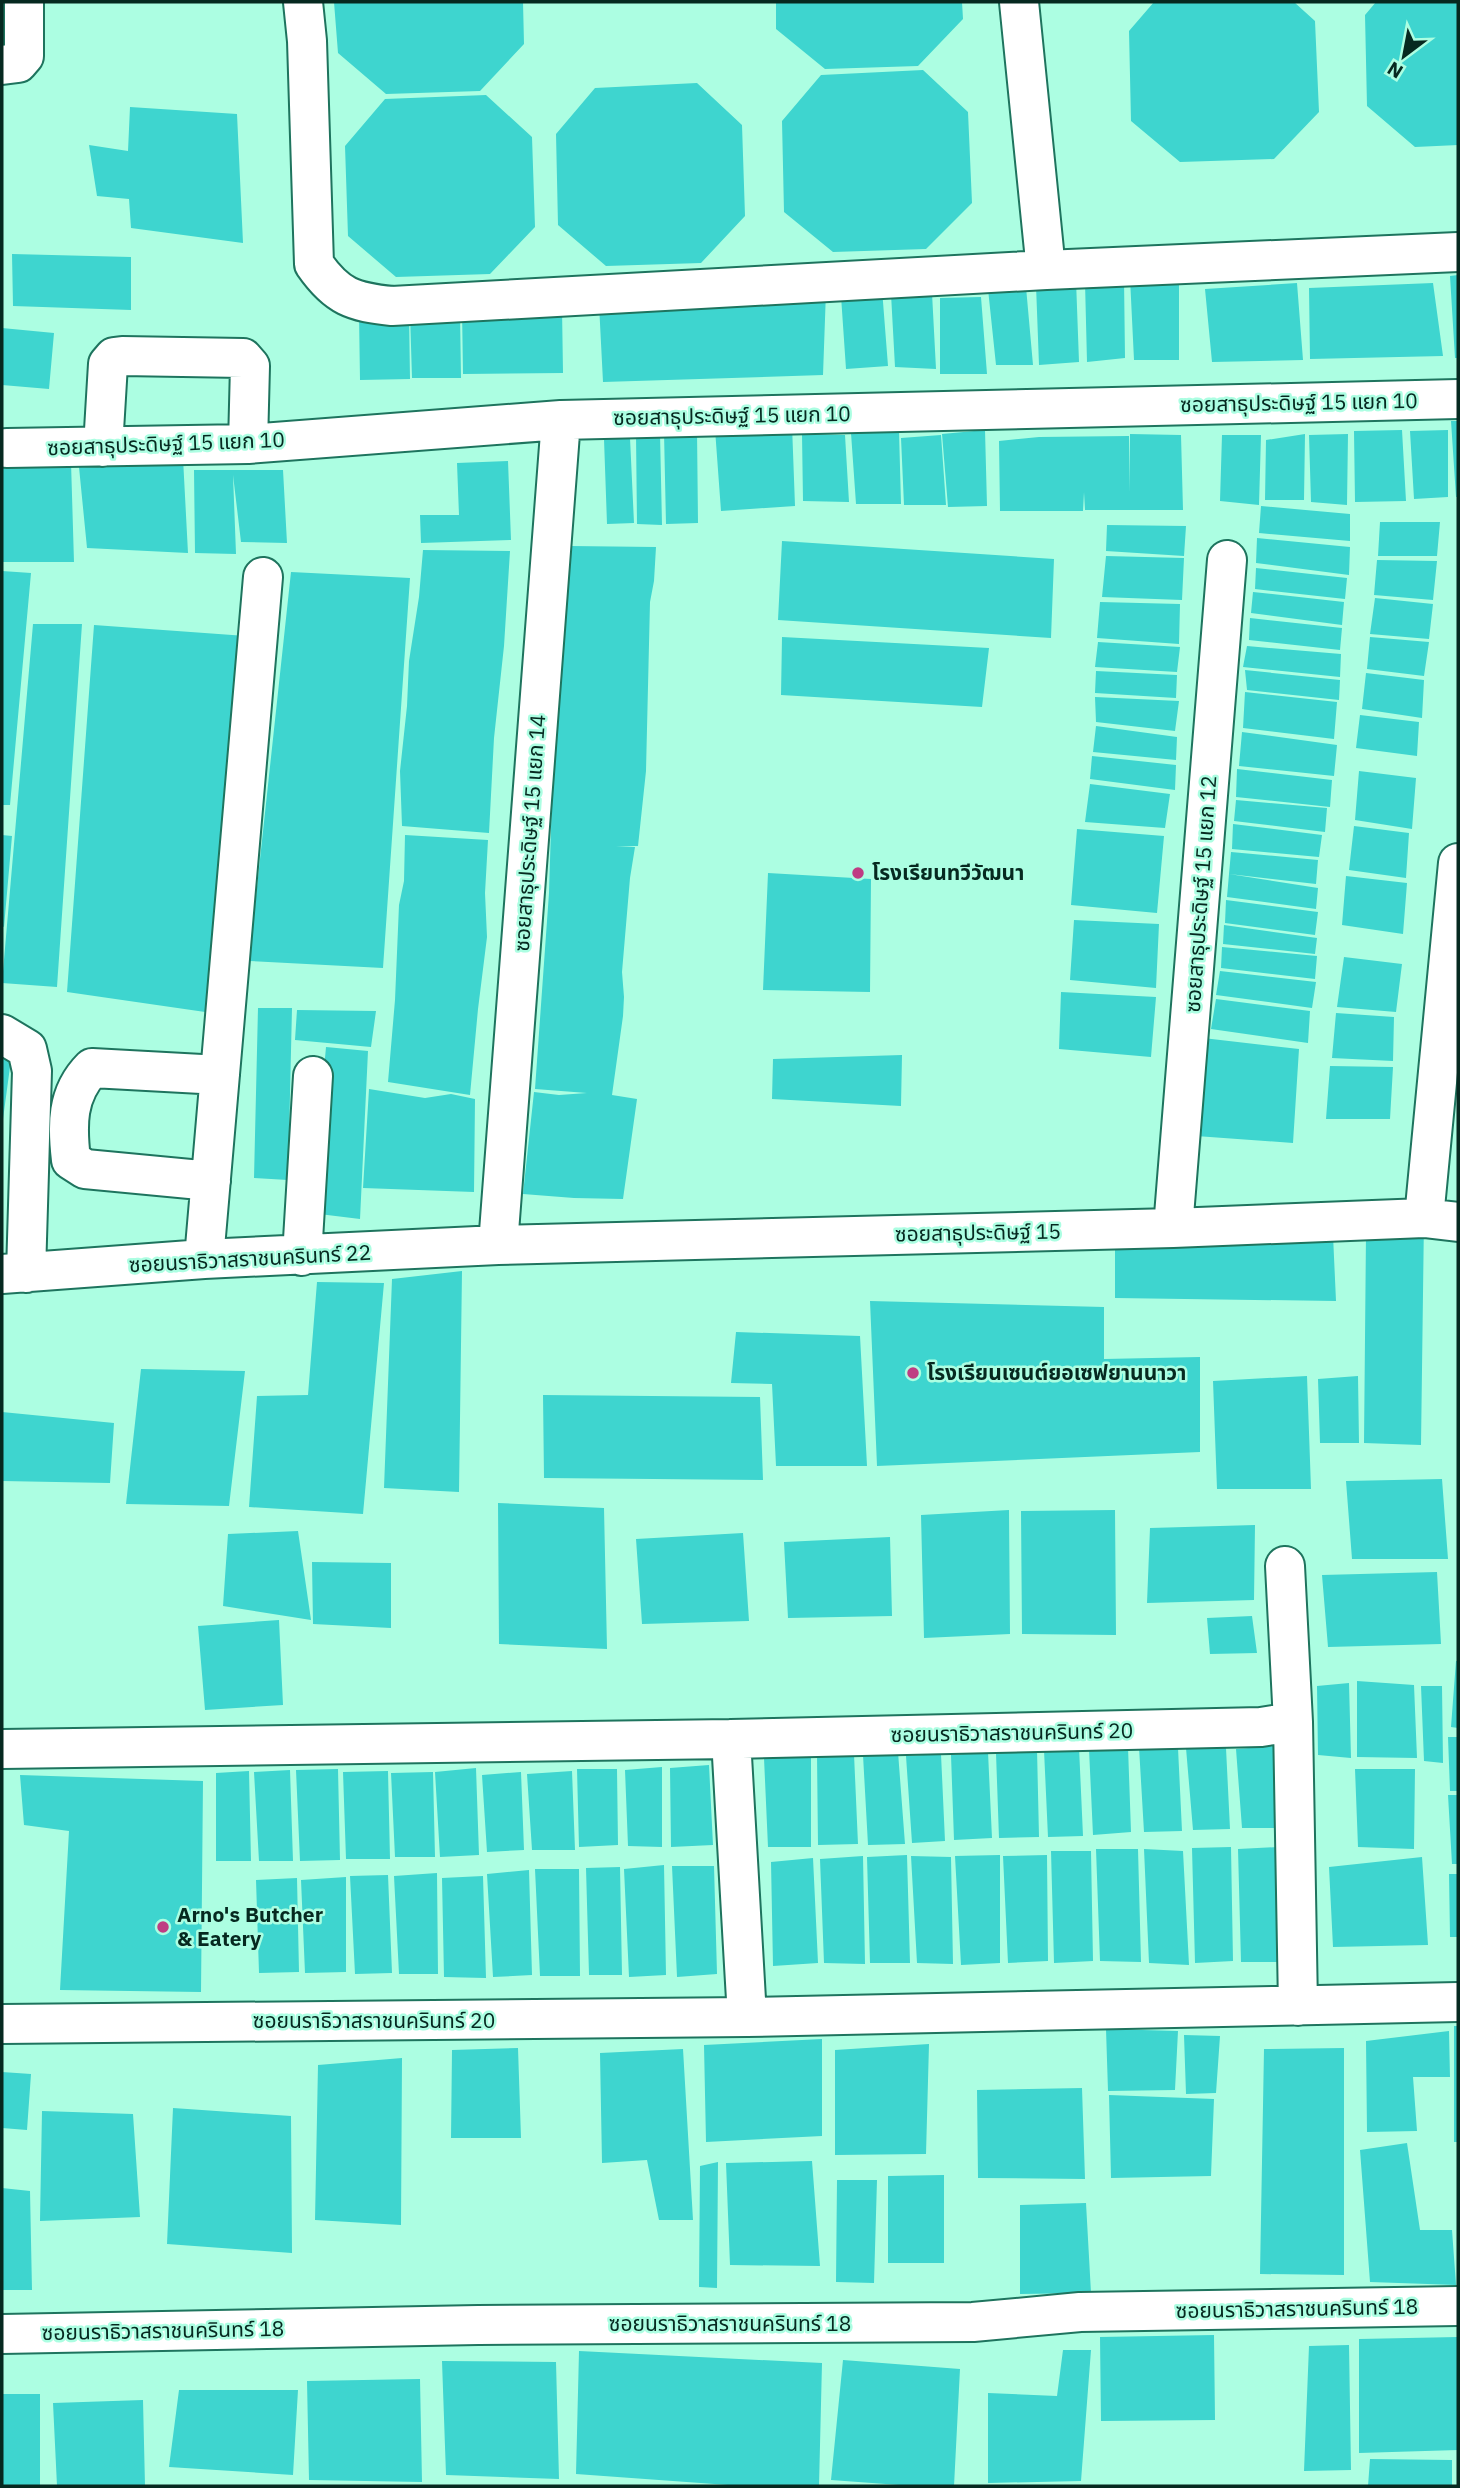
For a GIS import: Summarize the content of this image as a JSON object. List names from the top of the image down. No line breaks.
{"streets":{"street":["ซอยสาธุประดิษฐ์ 15 แยก 10","ซอยสาธุประดิษฐ์ 15 แยก 14","ซอยสาธุประดิษฐ์ 15 แยก 12","ซอยสาธุประดิษฐ์ 15","ซอยนราธิวาสราชนครินทร์ 22","ซอยนราธิวาสราชนครินทร์ 20","ซอยนราธิวาสราชนครินทร์ 18"]},"crossings":[["ซอยสาธุประดิษฐ์ 15 แยก 10","ซอยสาธุประดิษฐ์ 15 แยก 14"],["ซอยสาธุประดิษฐ์ 15 แยก 14","ซอยสาธุประดิษฐ์ 15"],["ซอยสาธุประดิษฐ์ 15 แยก 14","ซอยนราธิวาสราชนครินทร์ 22"],["ซอยสาธุประดิษฐ์ 15 แยก 12","ซอยสาธุประดิษฐ์ 15"],["ซอยสาธุประดิษฐ์ 15","ซอยนราธิวาสราชนครินทร์ 22"]],"places":["โรงเรียนทวีวัฒนา","โรงเรียนเซนต์ยอเซฟยานนาวา","Arno's Butcher & Eatery"],"north":"bottom left"}
